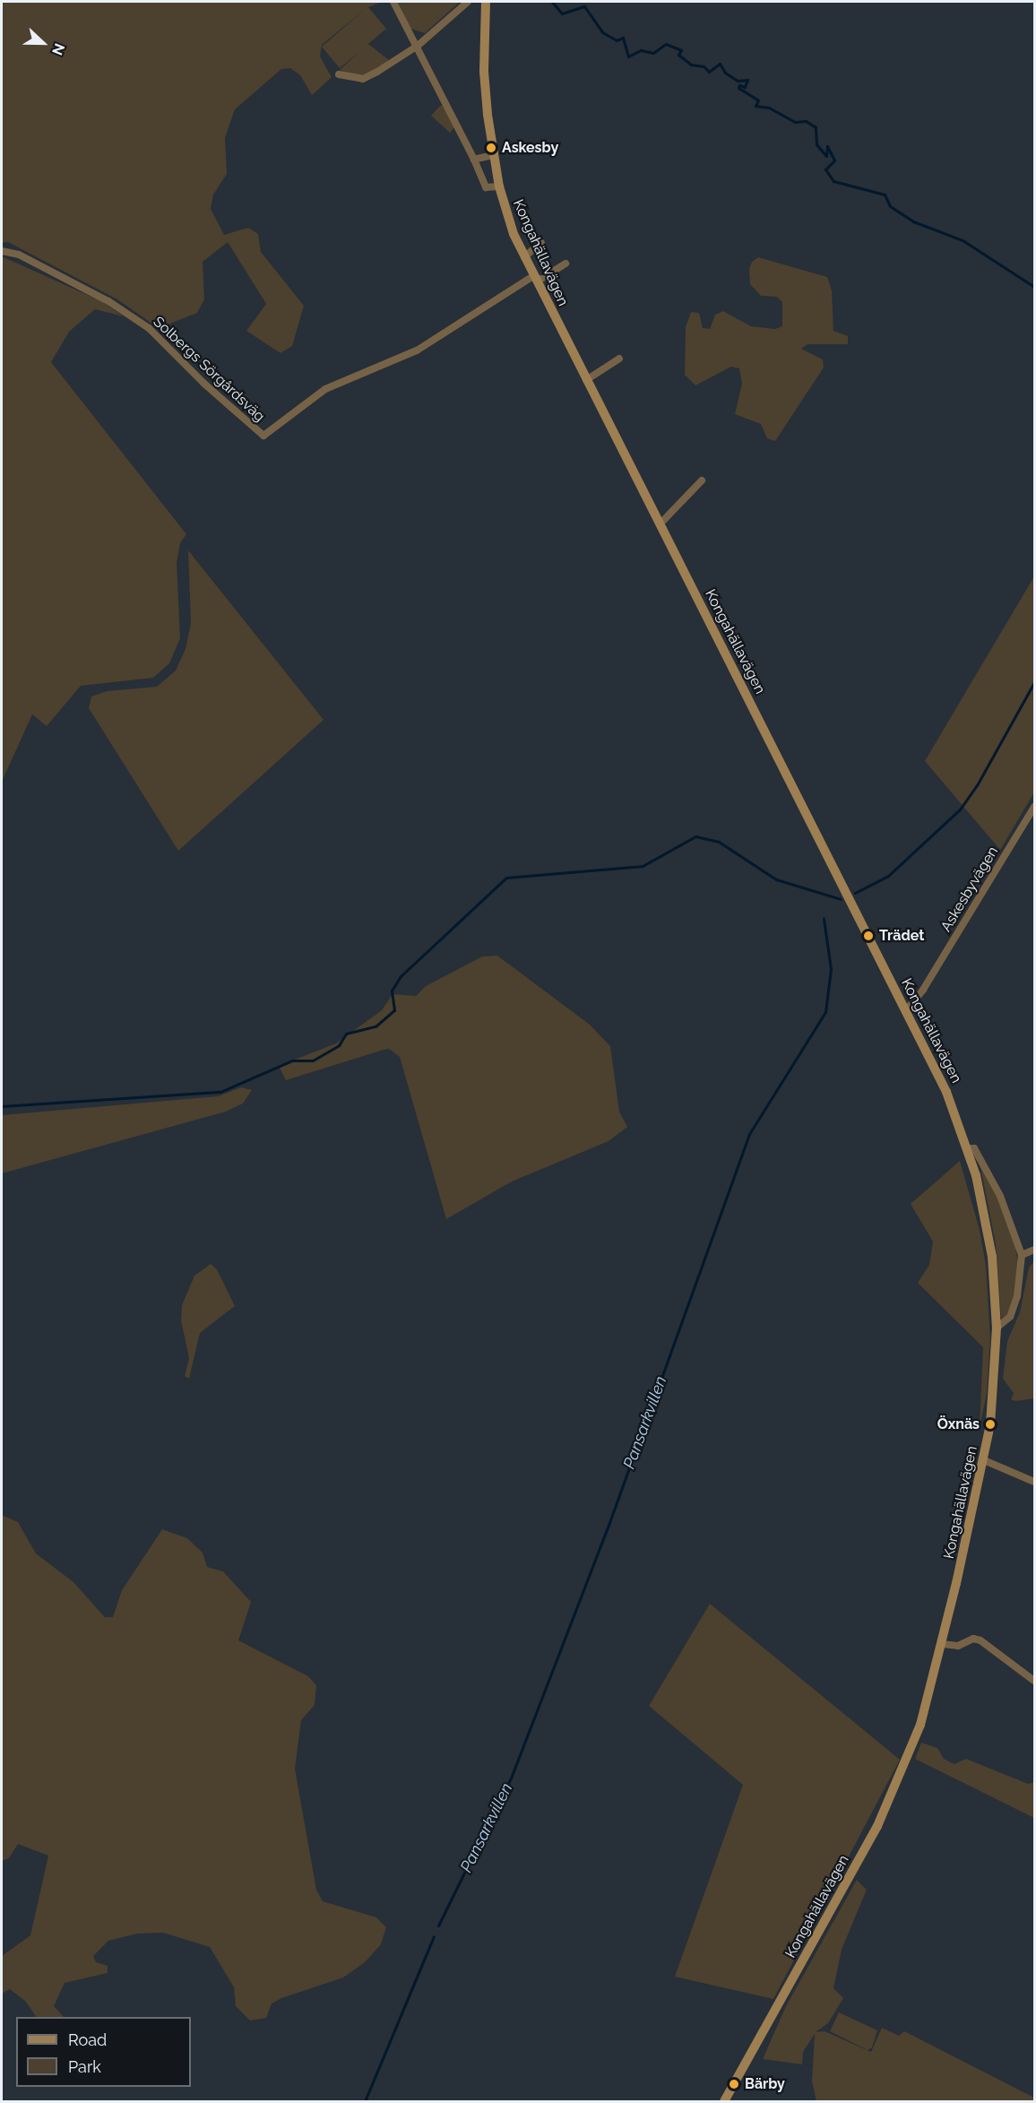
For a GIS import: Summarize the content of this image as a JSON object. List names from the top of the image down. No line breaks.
{"streets":{"street":["Kongahällavägen","Solbergs Sörgårdsväg","Askesbyvägen"]},"crossings":[["Kongahällavägen","Solbergs Sörgårdsväg"],["Kongahällavägen","Askesbyvägen"]],"water":["Pansarkvillen"],"places":["Askesby","Trädet","Öxnäs","Bärby"],"legend":["Road","Park"],"north":"right"}
